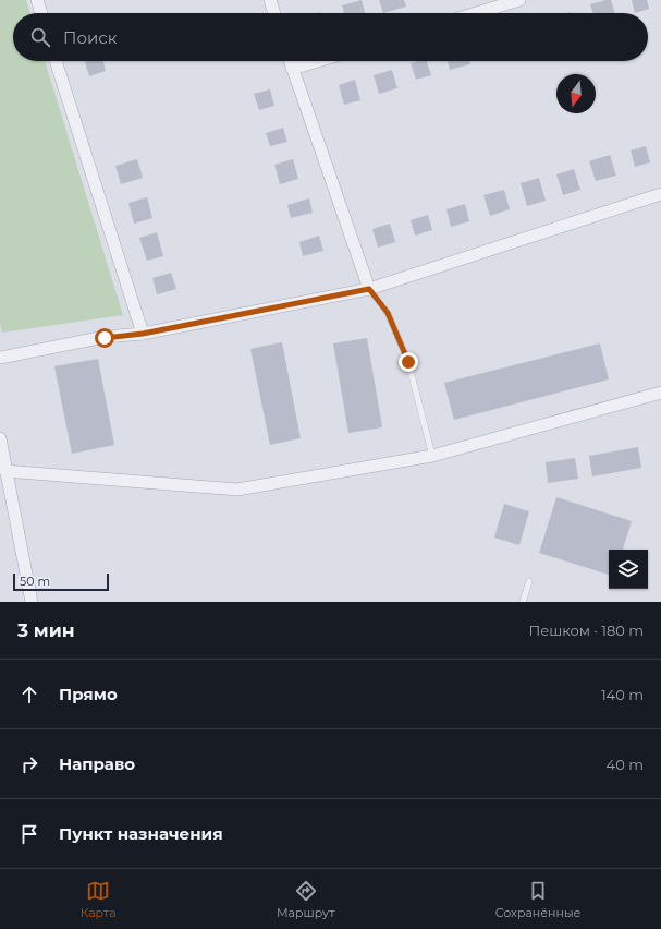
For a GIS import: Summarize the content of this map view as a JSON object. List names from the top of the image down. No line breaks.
{"scale_bar":"50 m","north":"bottom","page":{"search":"Поиск","scale":"50 m","heading":["3 мин","Пешком · 180 m"],"list":[["Прямо","140 m"],["Направо","40 m"],"Пункт назначения"],"nav":["Карта","Маршрут","Сохранённые"]}}
